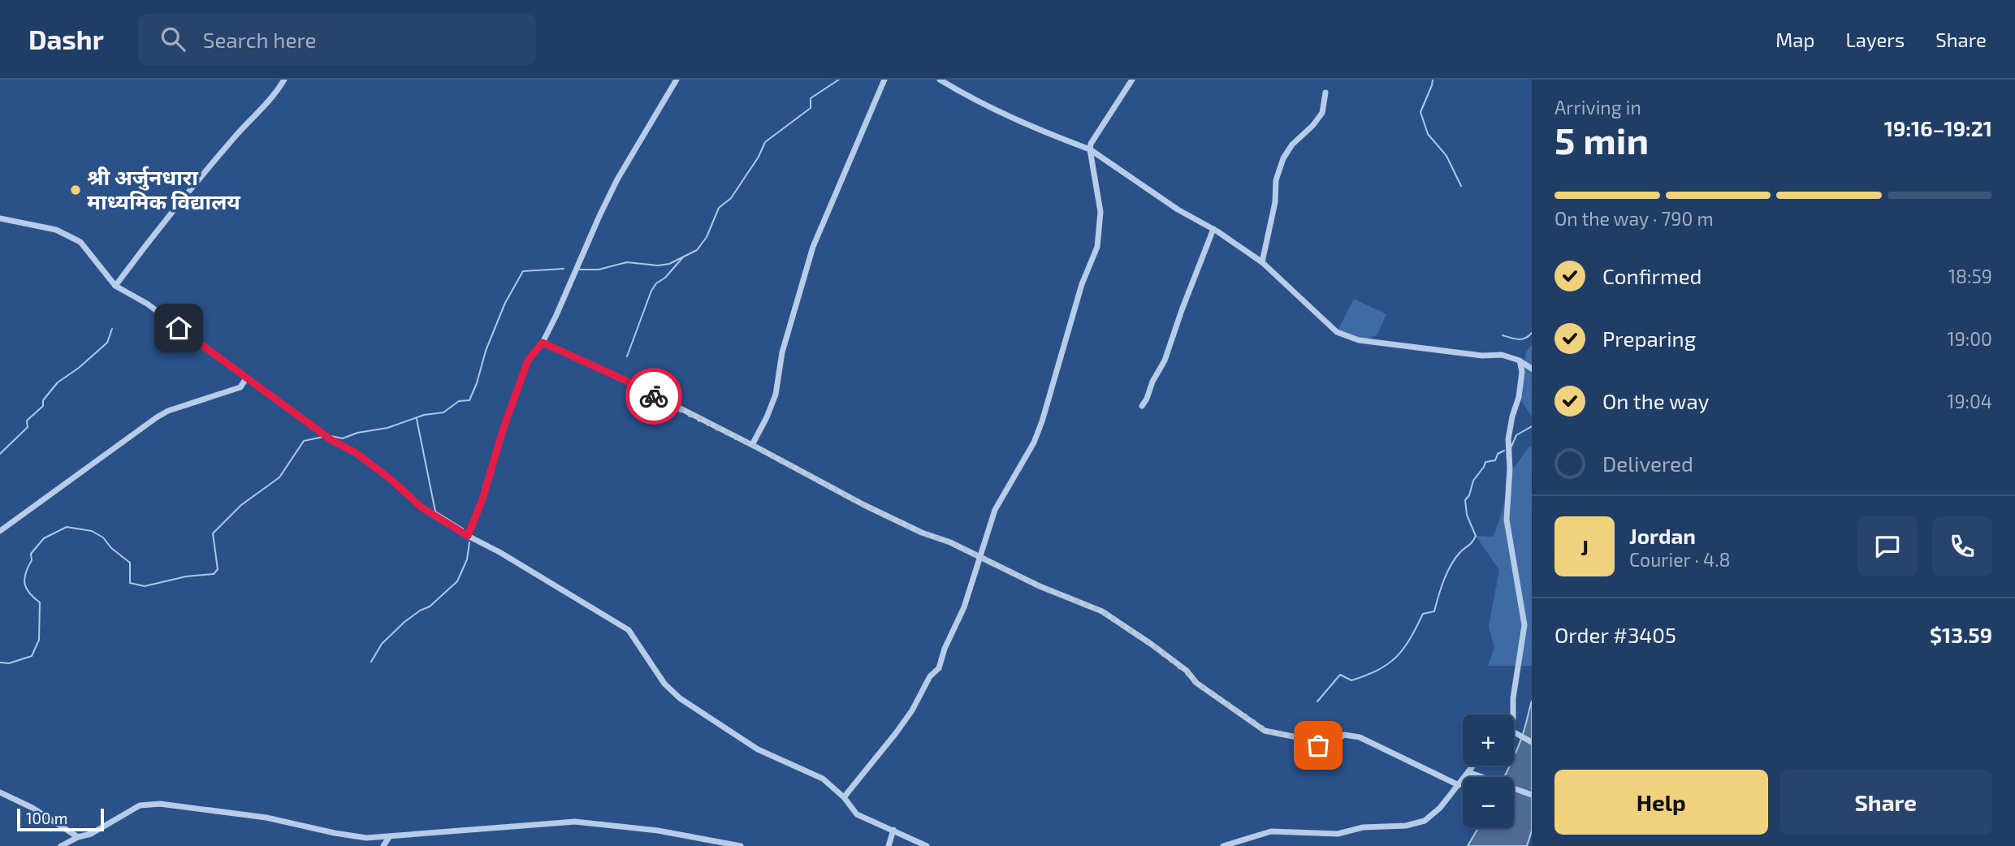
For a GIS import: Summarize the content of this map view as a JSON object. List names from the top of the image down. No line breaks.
{"places":["श्री अर्जुनधारा माध्यमिक विद्यालय"],"scale_bar":"100 m","page":{"header":"Dashr","search":"Search here","nav":["Map","Layers","Share"],"heading":["5 min","Arriving in","19:16–19:21"],"panel":["Jordan","Courier · 4.8","Order #3405","$13.59"],"bar":"On the way · 790 m","list":[["Confirmed","18:59"],["Preparing","19:00"],["On the way","19:04"],"Delivered"],"round":"J","map_buttons":["+","−"],"buttons":["Help","Share"],"scale":"100 m"}}
